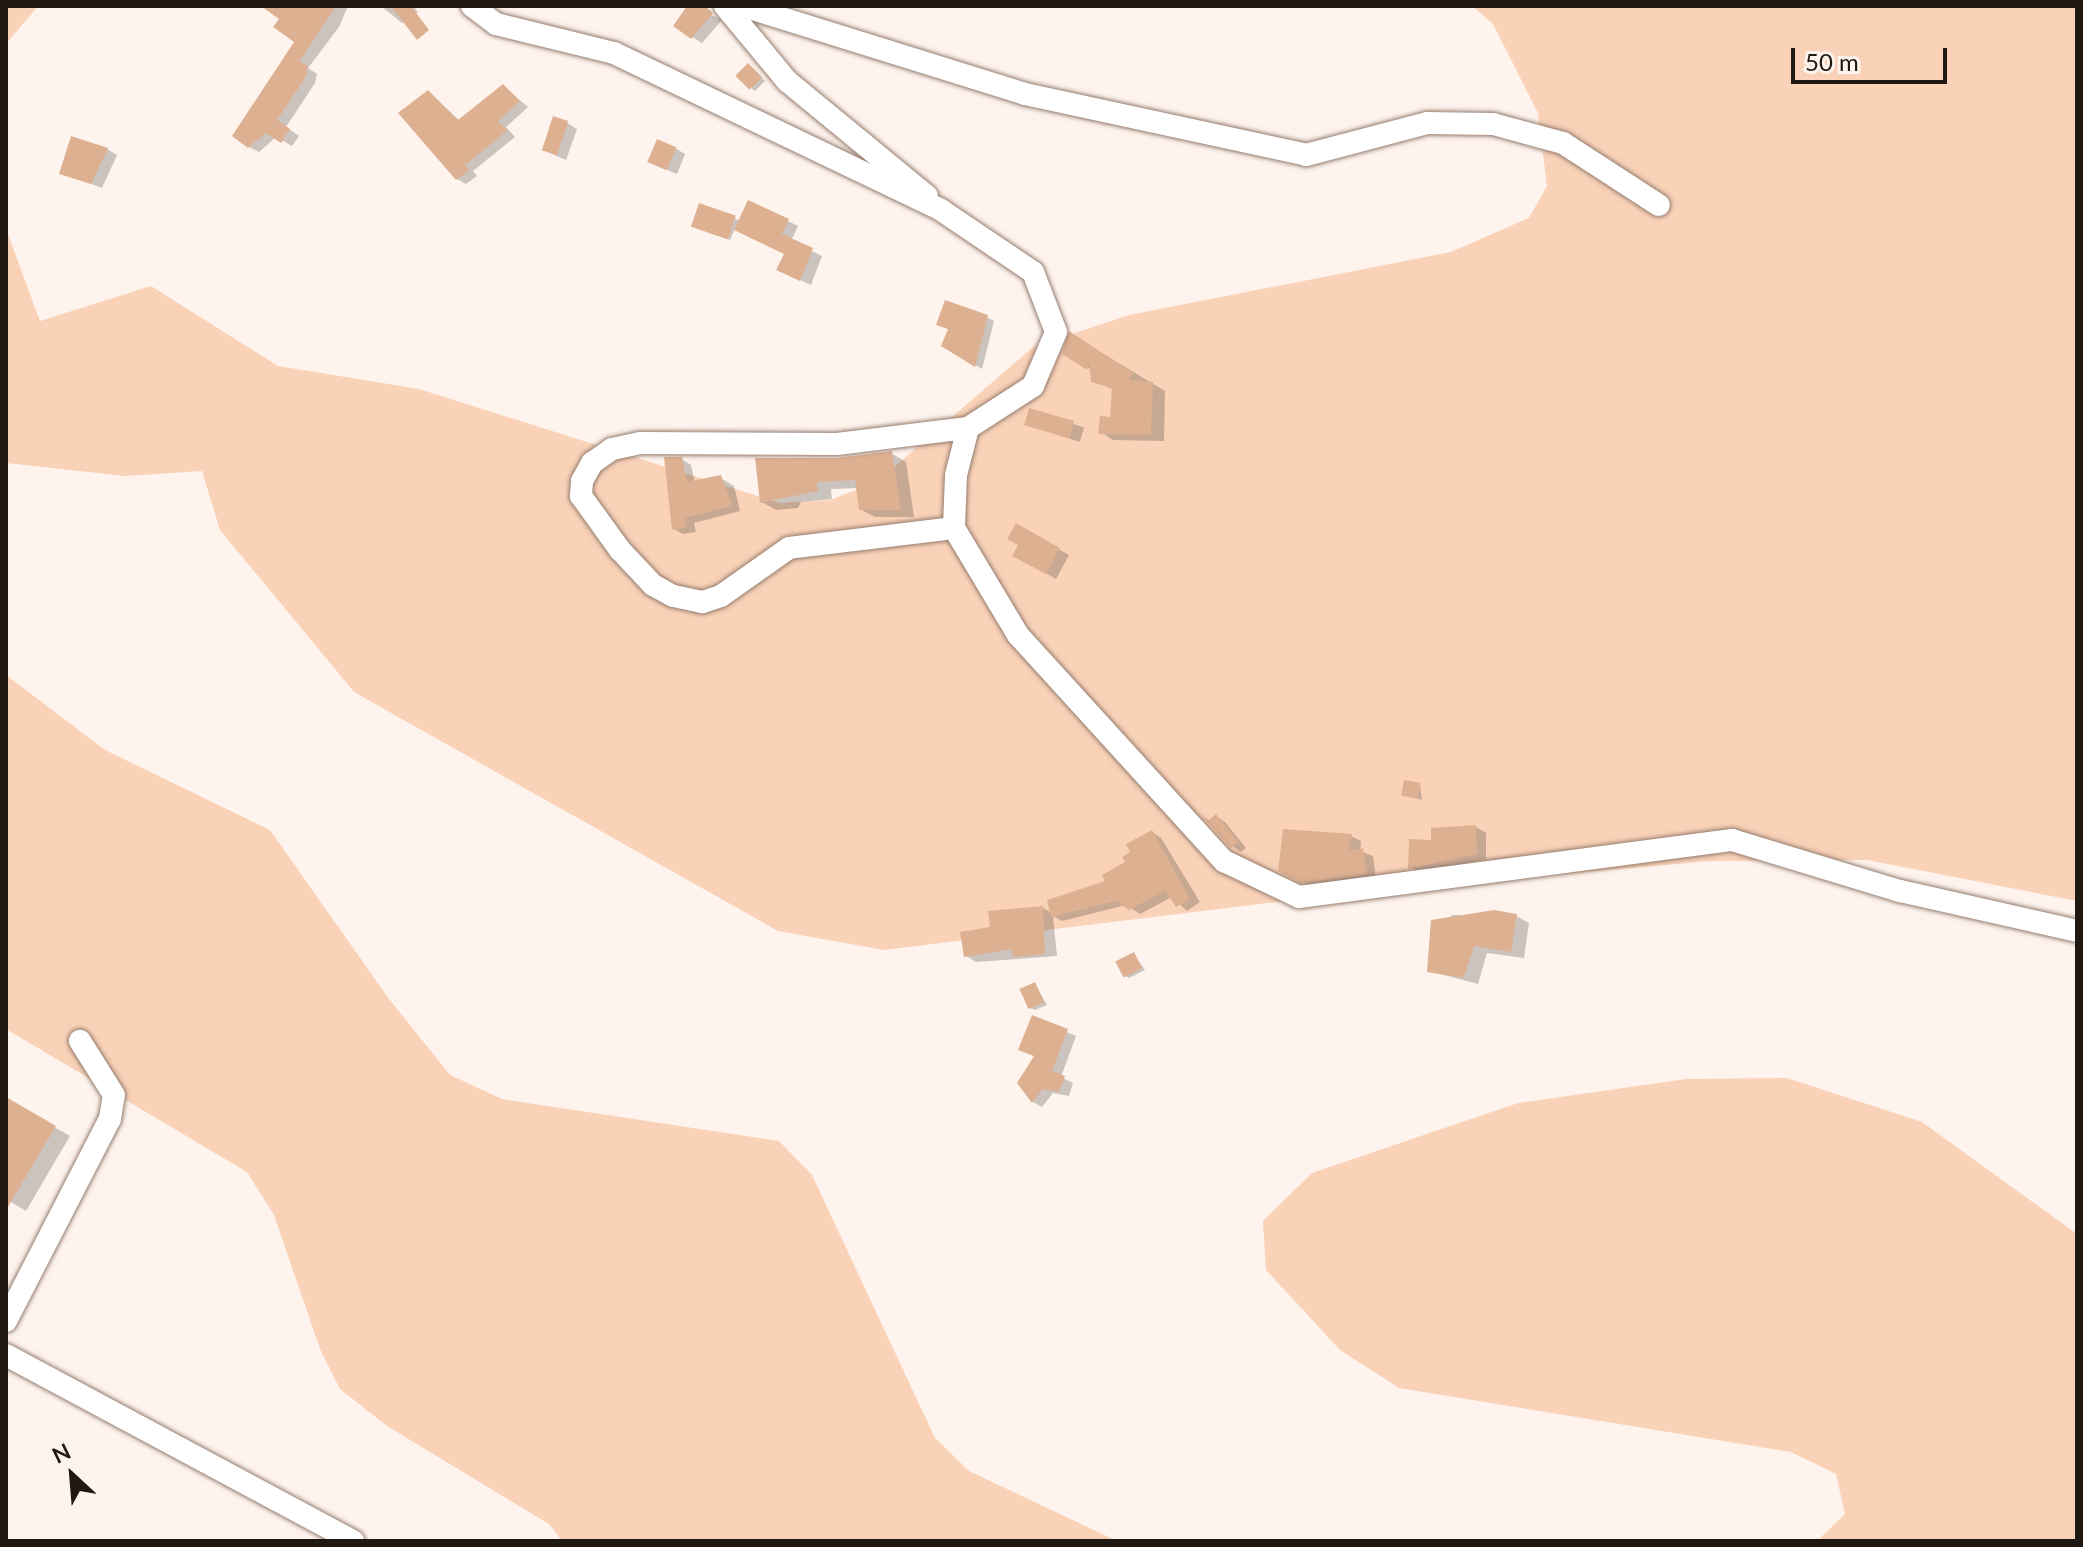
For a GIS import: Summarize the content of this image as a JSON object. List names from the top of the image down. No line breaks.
{"scale_bar":"50 m","north":"top left"}
